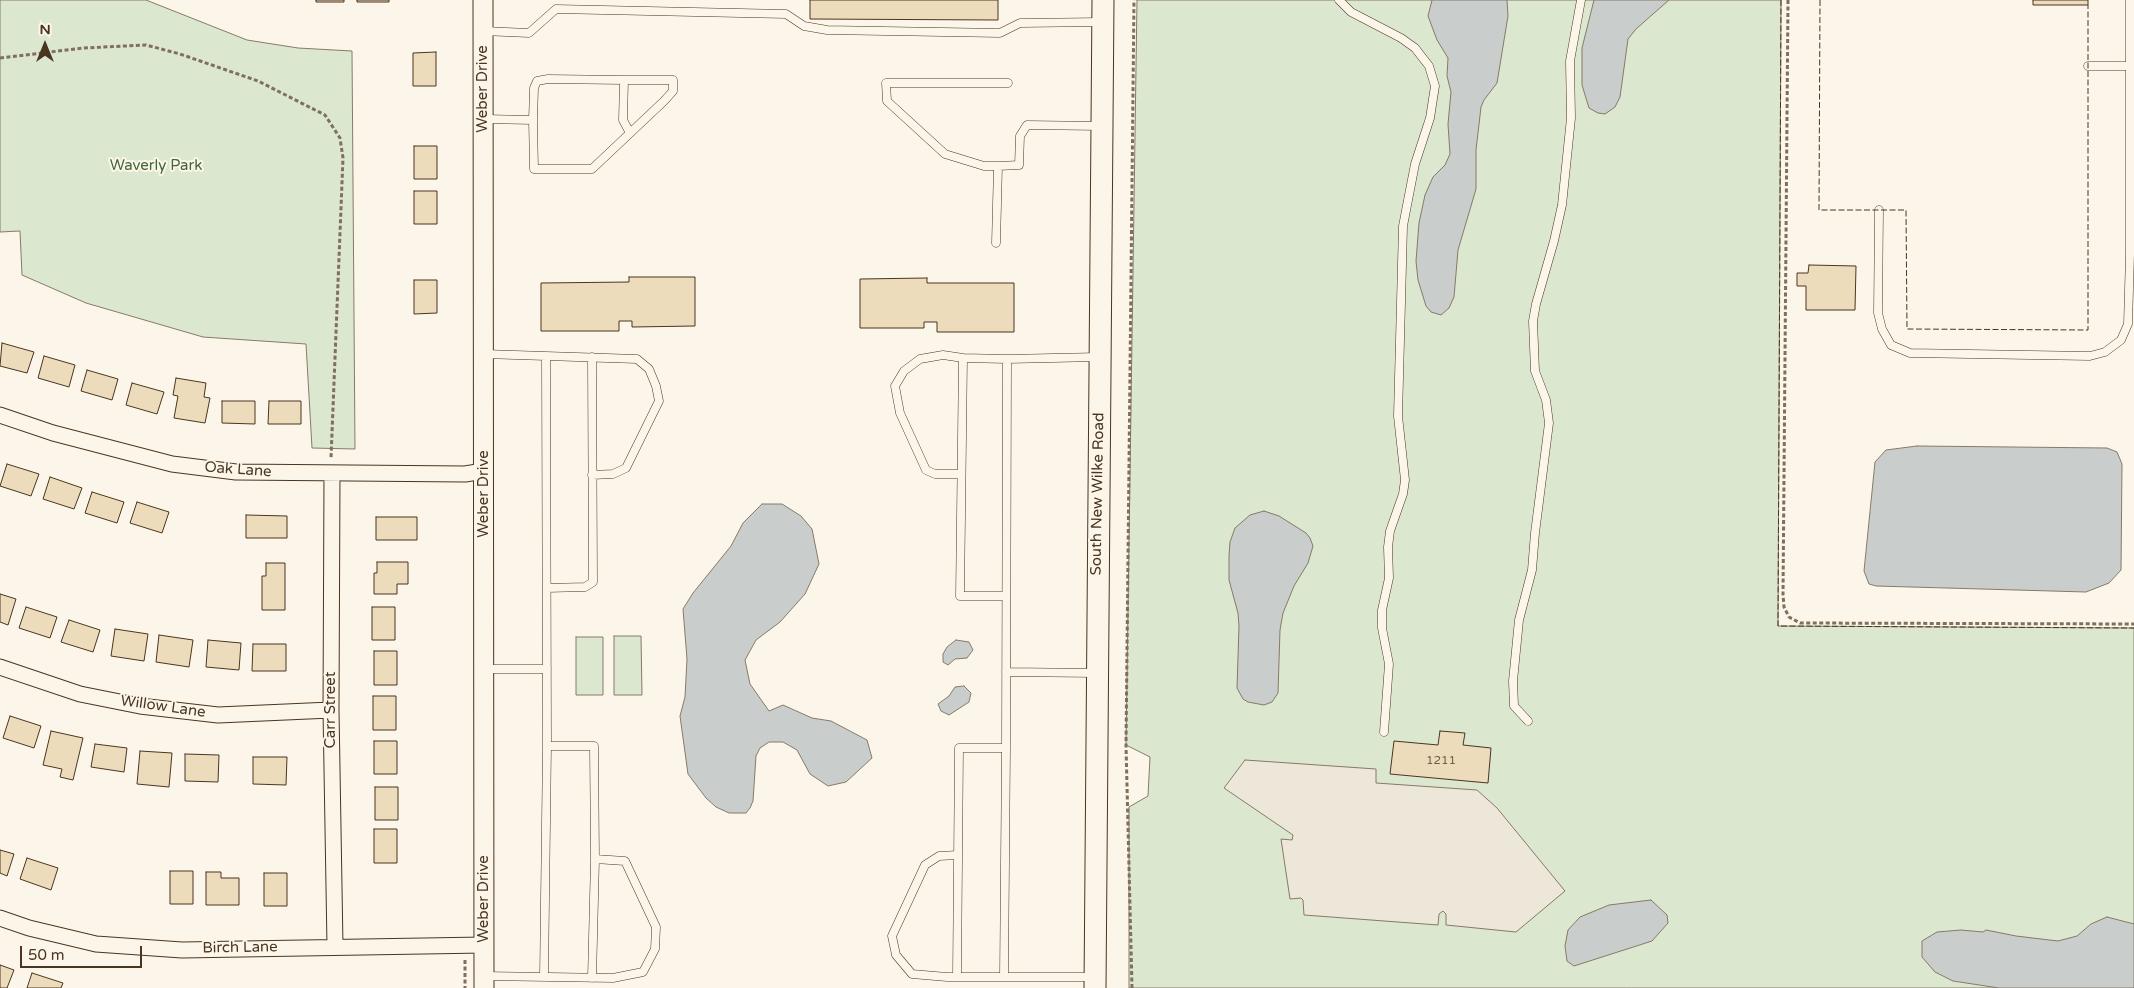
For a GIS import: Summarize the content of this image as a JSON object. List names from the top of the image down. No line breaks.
{"streets":{"main road":["South New Wilke Road"],"street":["Weber Drive","Oak Lane","Willow Lane","Carr Street","Birch Lane"]},"crossings":[["Weber Drive","Oak Lane"],["Weber Drive","Birch Lane"],["Oak Lane","Carr Street"],["Willow Lane","Carr Street"],["Carr Street","Birch Lane"]],"parks":["Waverly Park"],"house_numbers":["1211"],"scale_bar":"50 m","north":"top"}
